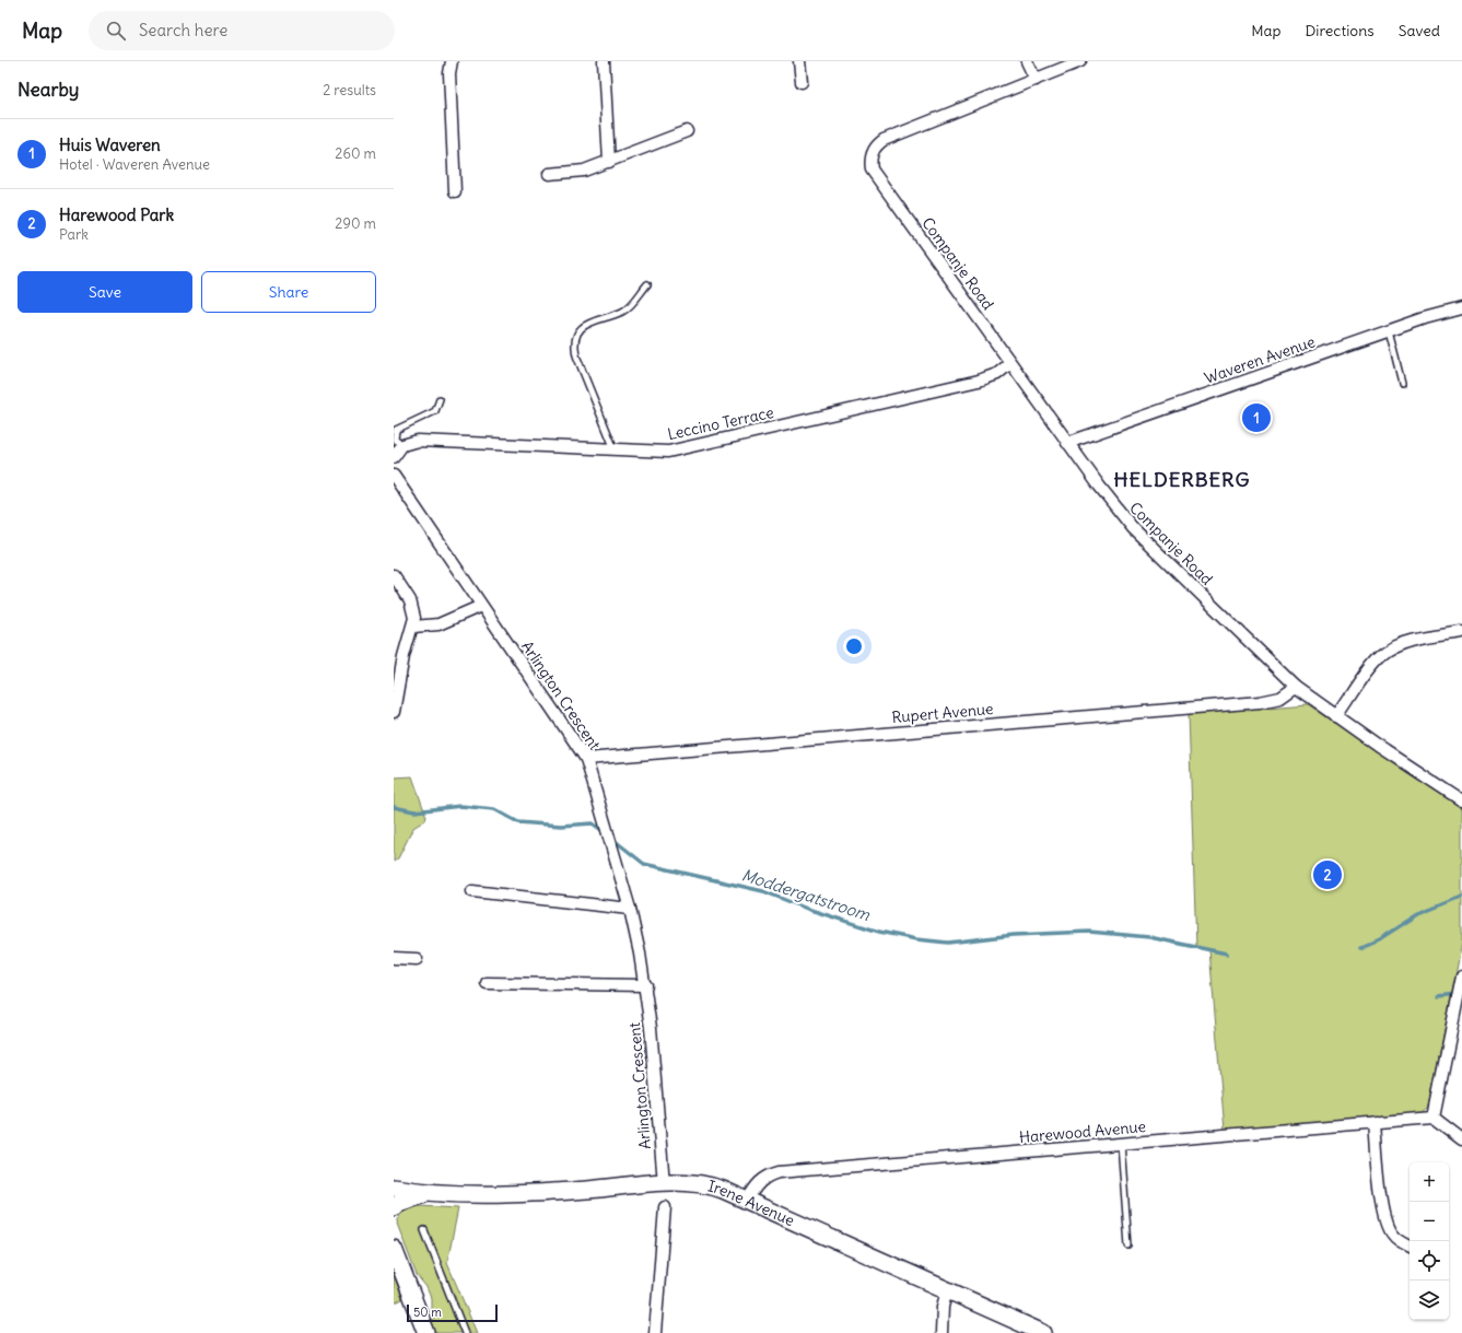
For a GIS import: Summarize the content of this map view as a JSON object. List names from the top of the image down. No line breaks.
{"streets":{"street":["Companje Road","Waveren Avenue","Leccino Terrace","Arlington Crescent","Rupert Avenue","Harewood Avenue","Irene Avenue"]},"crossings":[["Companje Road","Waveren Avenue"],["Companje Road","Leccino Terrace"],["Companje Road","Rupert Avenue"],["Arlington Crescent","Rupert Avenue"],["Arlington Crescent","Irene Avenue"],["Harewood Avenue","Irene Avenue"]],"districts":["HELDERBERG"],"water":["Moddergatstroom"],"scale_bar":"50 m","page":{"header":"Map","search":"Search here","nav":["Map","Directions","Saved"],"heading":["Nearby","2 results"],"list":[{"mark":"1","name":"Huis Waveren","note":"Hotel · Waveren Avenue","value":"260 m"},{"mark":"2","name":"Harewood Park","note":"Park","value":"290 m"}],"buttons":["Save","Share"],"pins":["1","2"],"map_buttons":["+","−"],"scale":"50 m"}}
